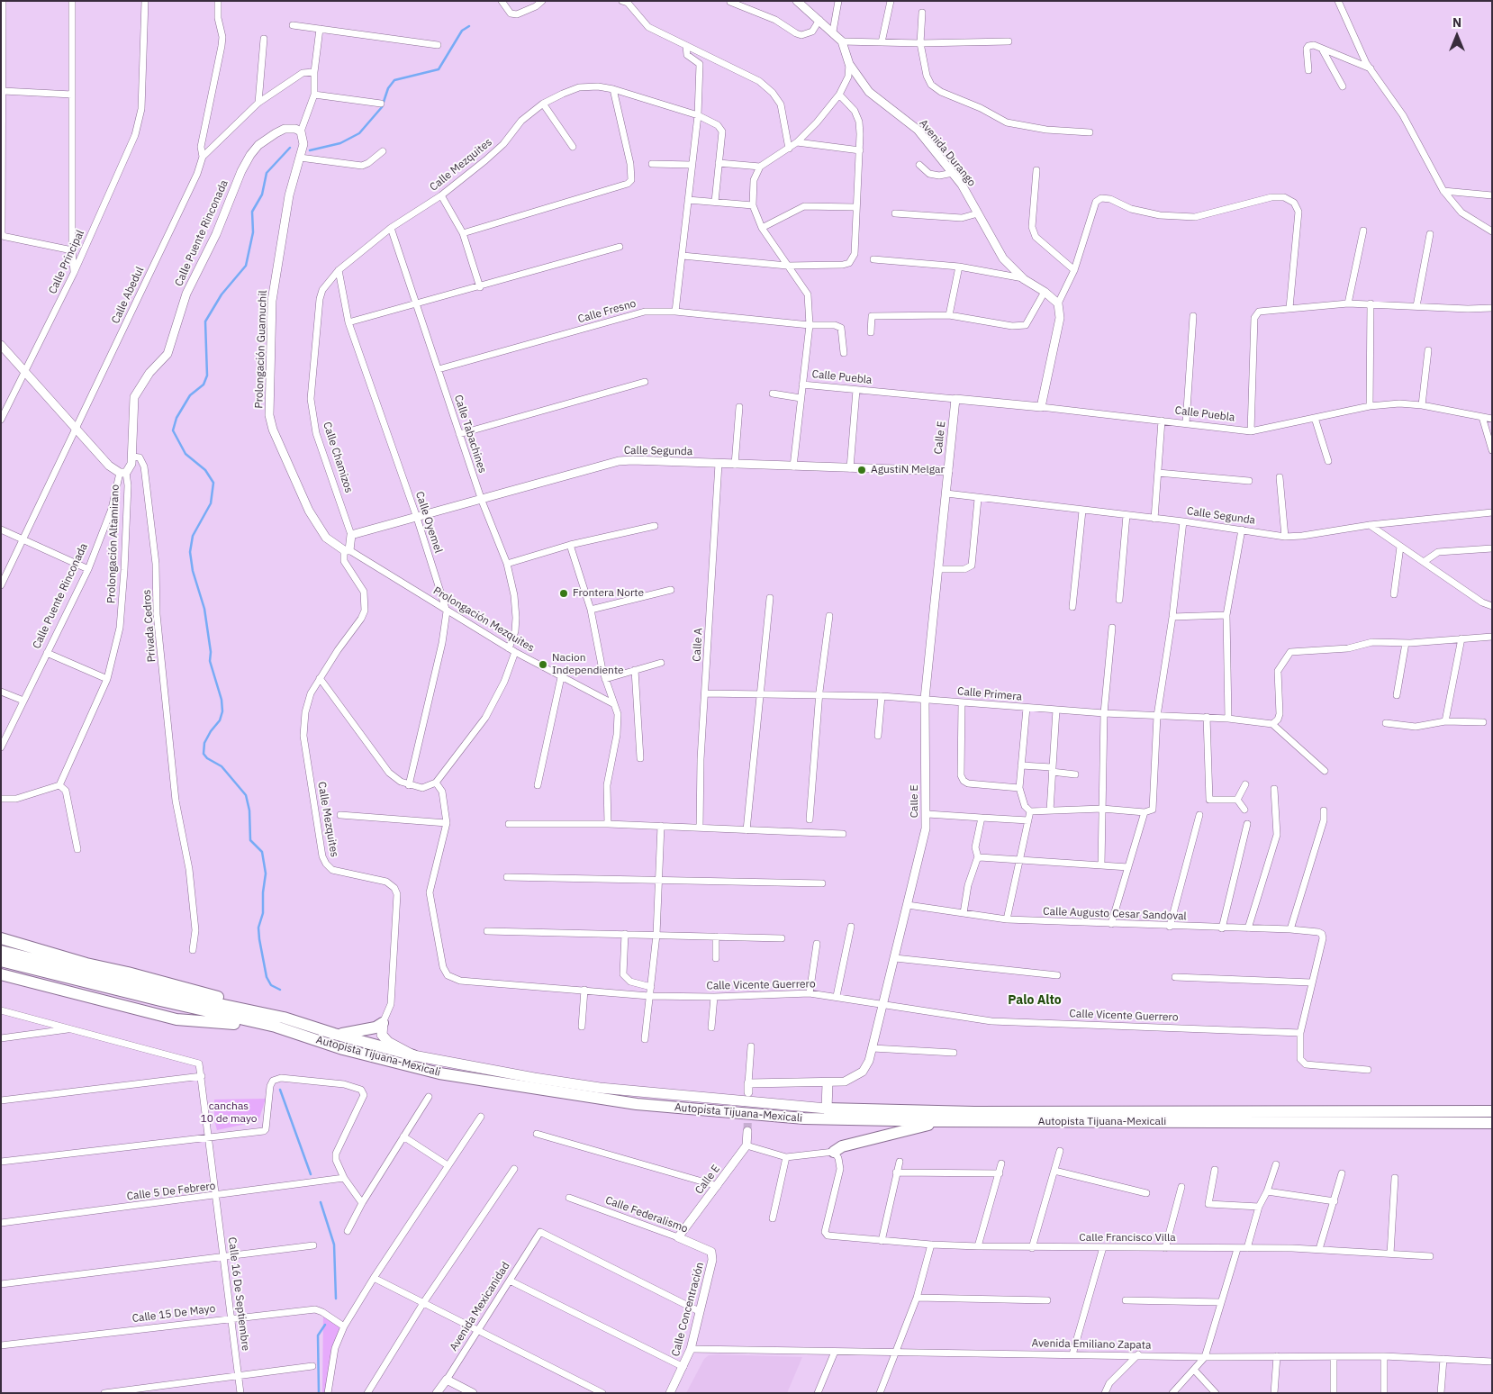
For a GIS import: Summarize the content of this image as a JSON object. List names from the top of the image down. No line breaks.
{"streets":{"highway":["Autopista Tijuana-Mexicali"],"main road":["Avenida Durango","Calle Puente Rinconada","Prolongación Guamuchil","Calle Puebla","Calle E","Calle Segunda","Calle Chamizos","Prolongación Altamirano","Calle Federalismo","Avenida Mexicanidad","Calle Concentración"],"street":["Calle Mezquites","Calle Principal","Calle Abedul","Calle Fresno","Calle Tabachines","Calle Oyemel","Prolongación Mezquites","Privada Cedros","Calle A","Calle Primera","Calle Augusto Cesar Sandoval","Calle Vicente Guerrero","Calle 5 De Febrero","Calle Francisco Villa","Calle 16 De Septiembre","Calle 15 De Mayo","Avenida Emiliano Zapata"]},"crossings":[["Calle Mezquites","Prolongación Guamuchil"],["Calle Mezquites","Calle Tabachines"],["Calle Mezquites","Calle Chamizos"],["Calle Mezquites","Calle Oyemel"],["Calle Mezquites","Prolongación Mezquites"],["Calle Puente Rinconada","Prolongación Guamuchil"],["Calle Puente Rinconada","Prolongación Altamirano"],["Calle Puente Rinconada","Privada Cedros"],["Calle Principal","Prolongación Altamirano"],["Calle Abedul","Prolongación Altamirano"],["Calle Fresno","Calle Tabachines"],["Prolongación Guamuchil","Calle Chamizos"],["Prolongación Guamuchil","Prolongación Mezquites"],["Calle Puebla","Calle E"],["Calle Tabachines","Calle Segunda"],["Calle Tabachines","Prolongación Mezquites"],["Calle Tabachines","Calle Vicente Guerrero"],["Calle E","Calle Segunda"],["Calle E","Calle Primera"],["Calle E","Calle Augusto Cesar Sandoval"],["Calle E","Calle Vicente Guerrero"],["Calle E","Calle Federalismo"],["Calle Segunda","Calle Chamizos"],["Calle Segunda","Calle Oyemel"],["Calle Segunda","Calle A"],["Calle Chamizos","Prolongación Mezquites"],["Calle Oyemel","Prolongación Mezquites"],["Calle A","Calle Primera"],["Calle 5 De Febrero","Calle 16 De Septiembre"],["Calle Federalismo","Calle Concentración"],["Calle 16 De Septiembre","Calle 15 De Mayo"],["Avenida Mexicanidad","Calle Concentración"],["Calle Concentración","Avenida Emiliano Zapata"]],"districts":["Palo Alto"],"parks":["canchas 10 de mayo"],"places":["AgustiN Melgar","Frontera Norte","Nacion Independiente"],"north":"top"}
